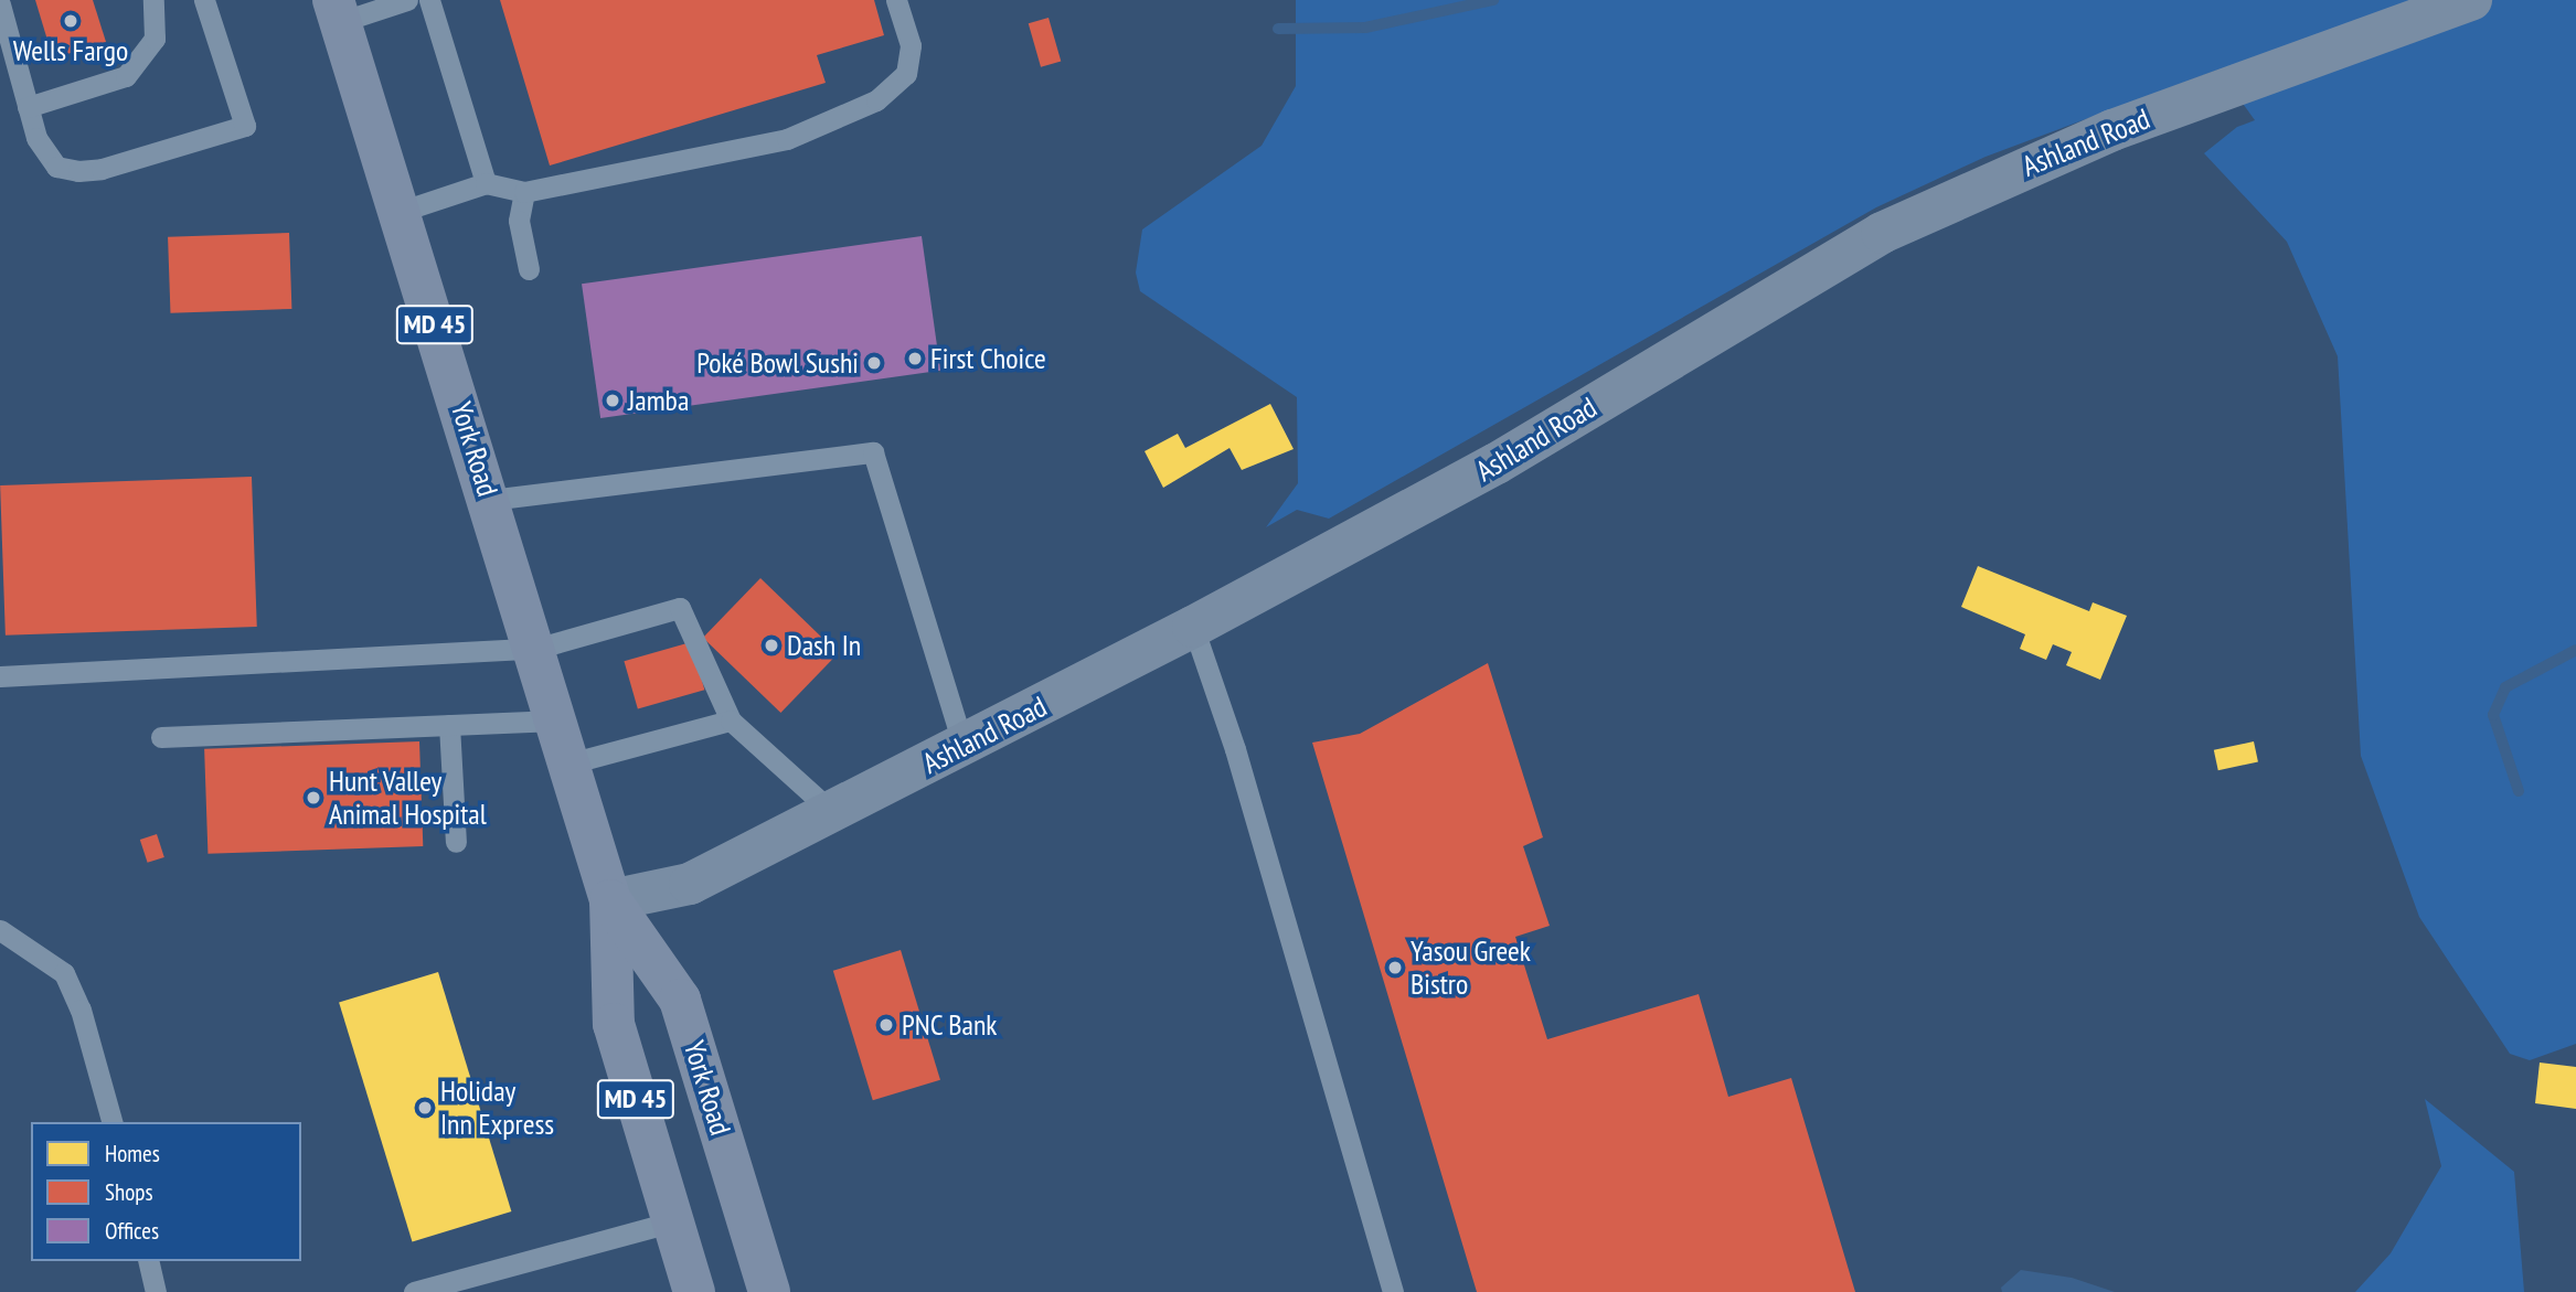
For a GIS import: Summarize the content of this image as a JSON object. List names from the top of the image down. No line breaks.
{"streets":{"main road":["Ashland Road","MD 45","York Road"]},"crossings":[["Ashland Road","York Road"]],"places":["Wells Fargo","First Choice","Poké Bowl Sushi","Jamba","Dash In","Hunt Valley Animal Hospital","Yasou Greek Bistro","PNC Bank","Holiday Inn Express"],"legend":["Homes","Shops","Offices"]}
